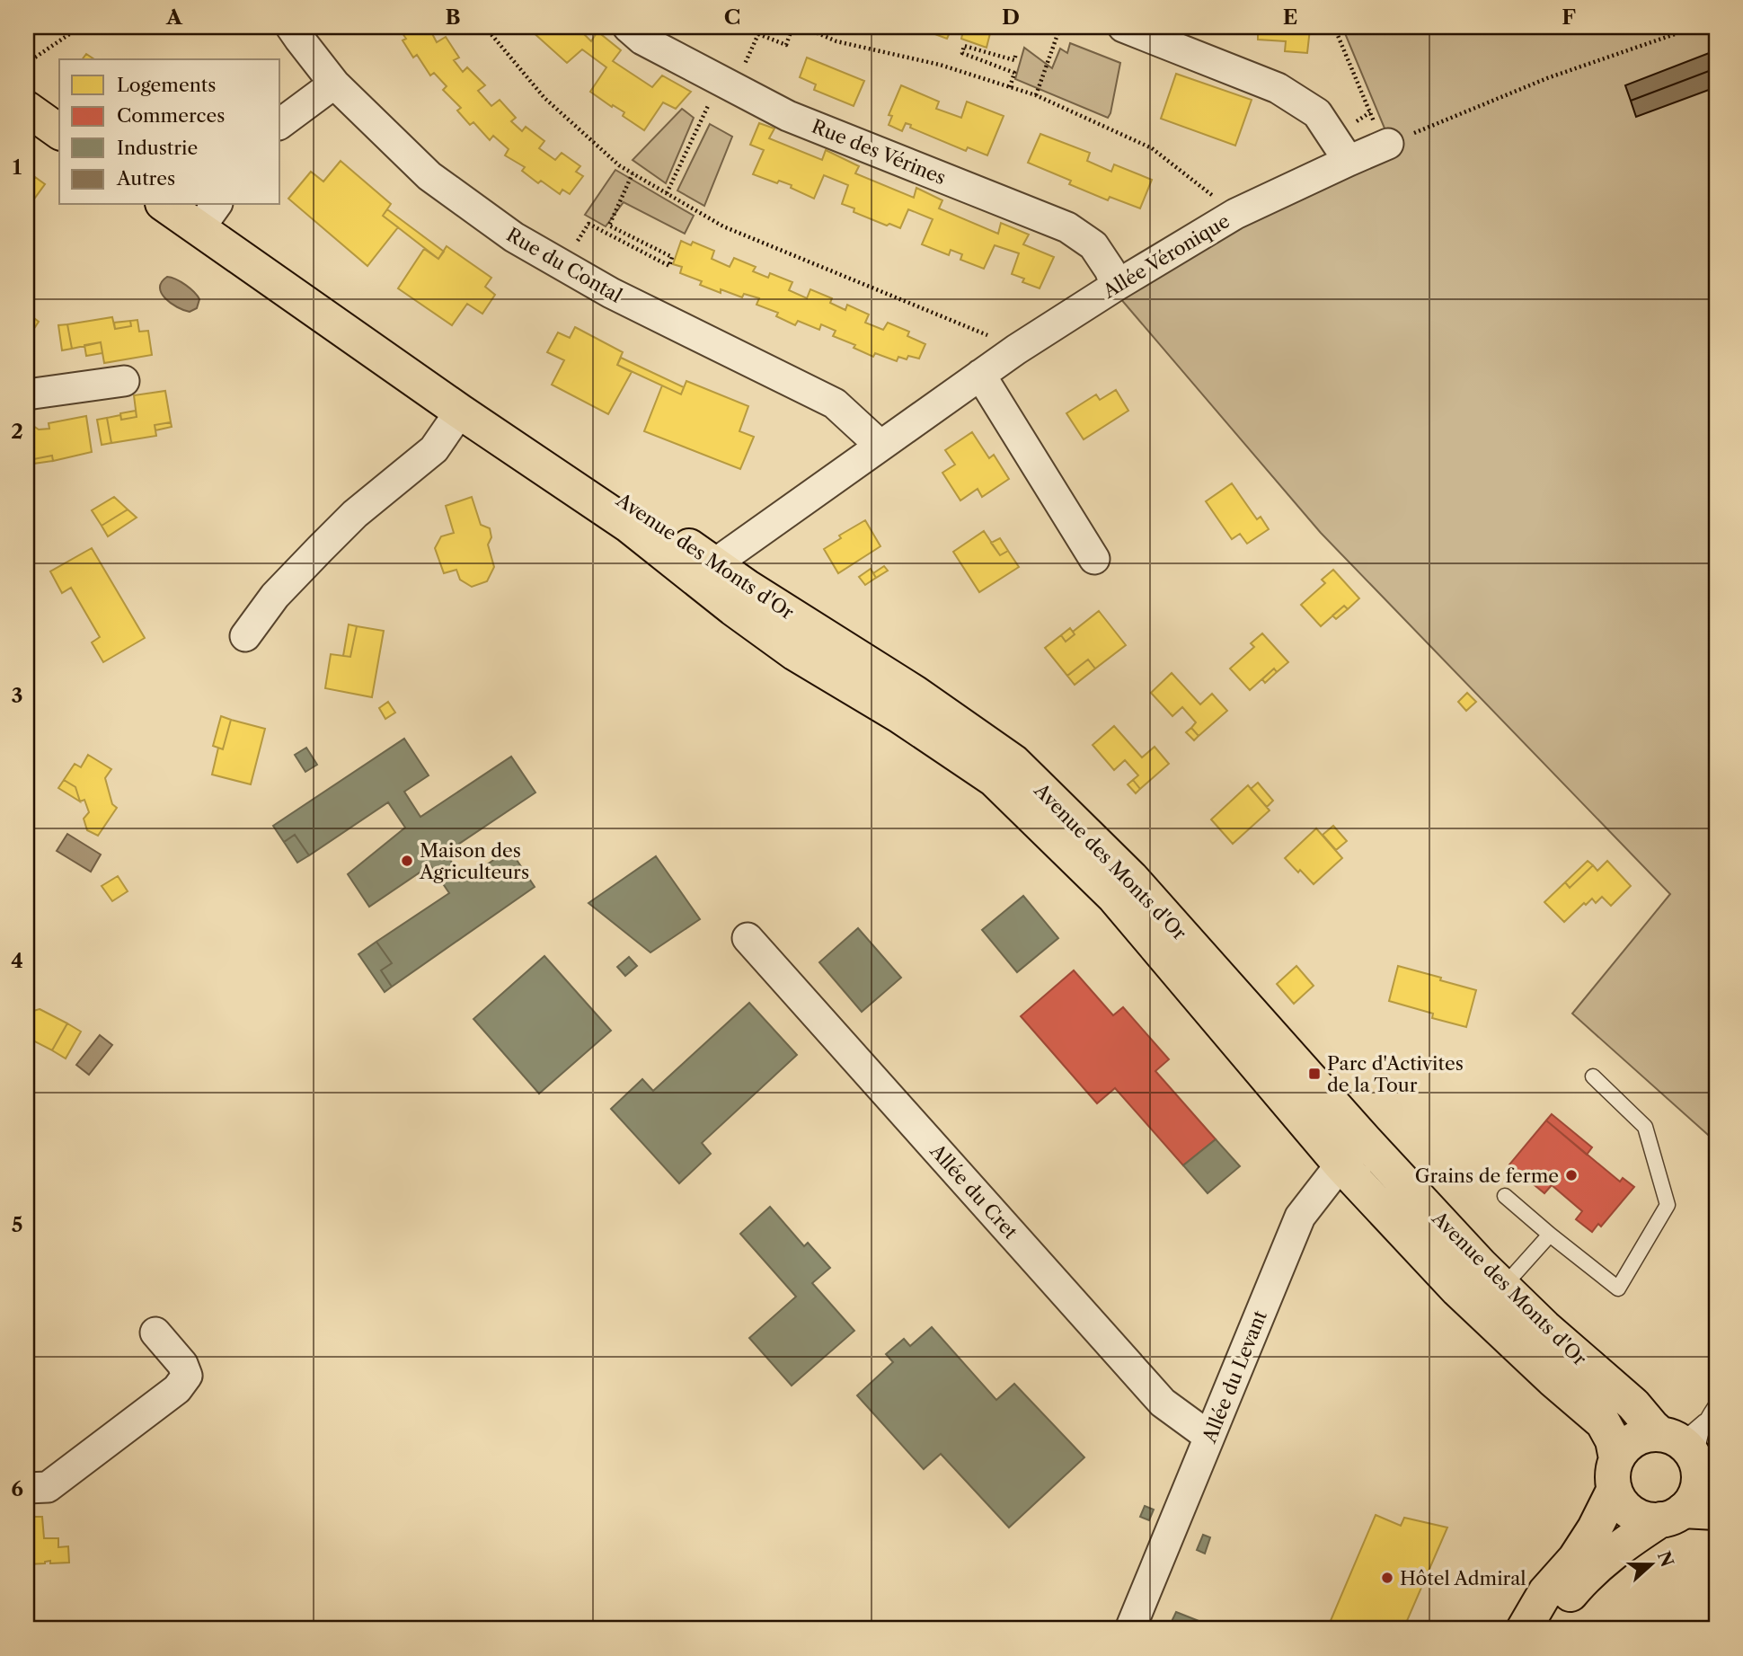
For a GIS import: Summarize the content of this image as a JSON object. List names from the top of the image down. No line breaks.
{"streets":{"main road":["Avenue des Monts d'Or"],"street":["Rue des Vérines","Allée Véronique","Rue du Contal","Allée du Cret","Allée du Levant"]},"crossings":[["Rue des Vérines","Allée Véronique"],["Allée Véronique","Rue du Contal"],["Allée Véronique","Avenue des Monts d'Or"],["Avenue des Monts d'Or","Allée du Levant"],["Allée du Cret","Allée du Levant"]],"places":{"other":["Maison des Agriculteurs","Grains de ferme","Hôtel Admiral"],"transit":["Parc d'Activites de la Tour"]},"legend":["Logements","Commerces","Industrie","Autres"],"north":"right","grid":{"columns":["A","B","C","D","E","F"],"rows":["1","2","3","4","5","6"]}}
